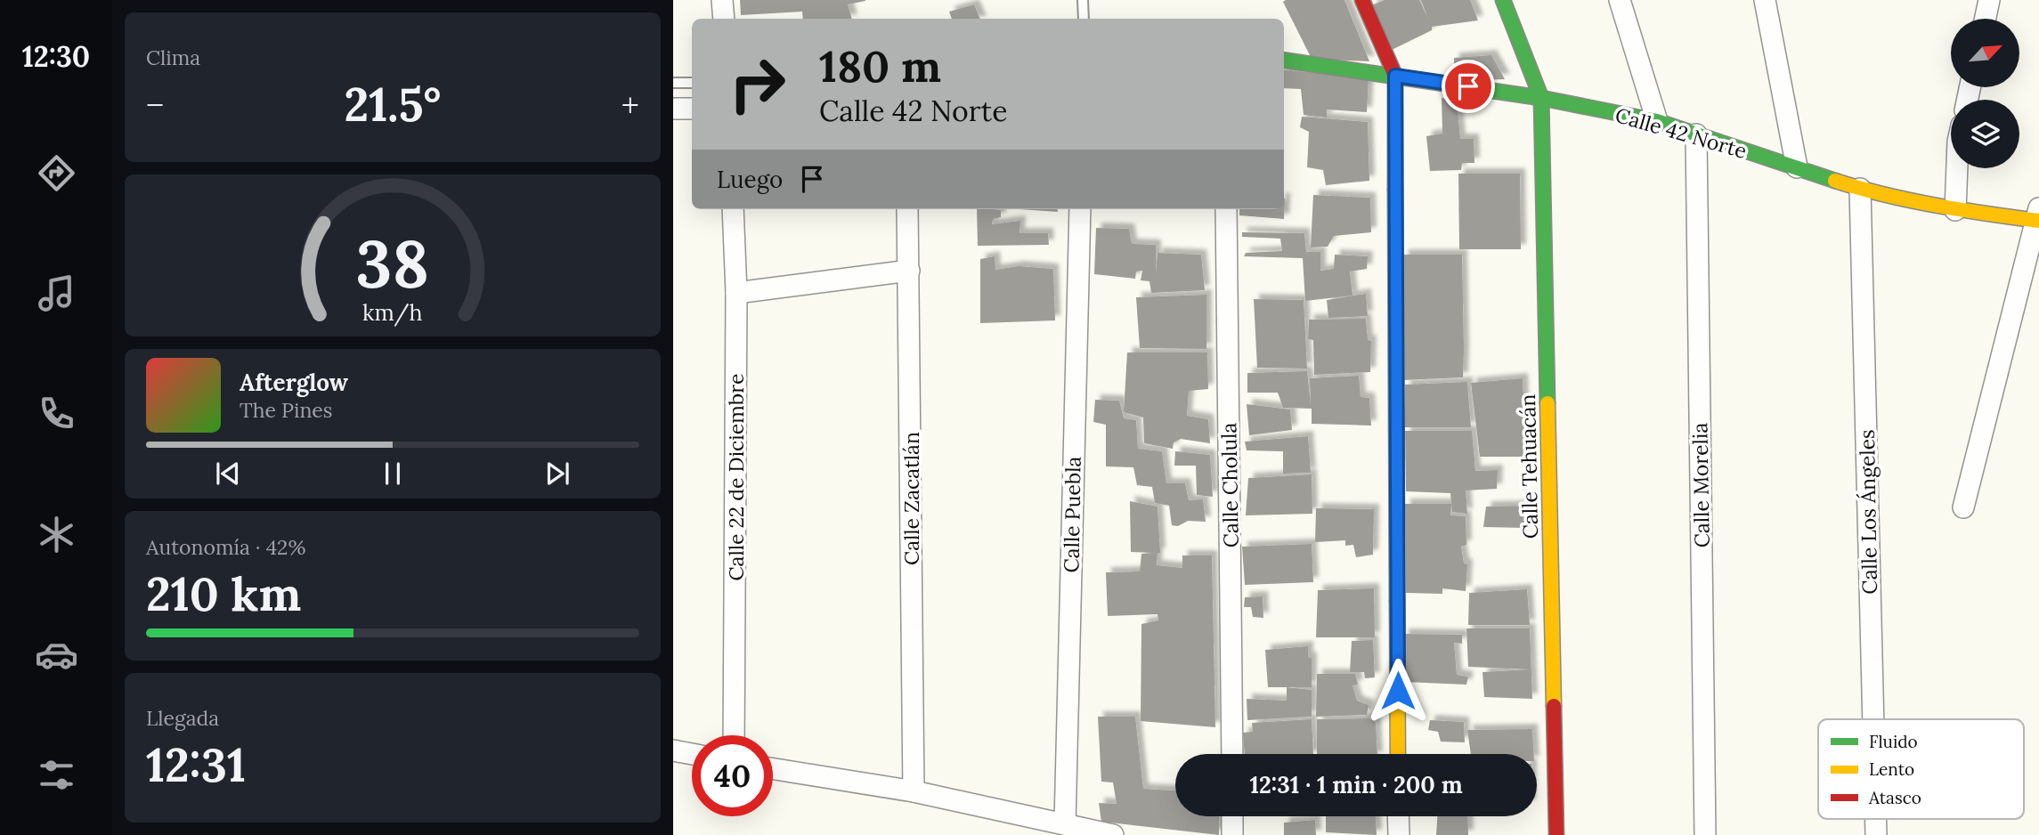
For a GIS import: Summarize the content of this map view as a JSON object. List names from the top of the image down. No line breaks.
{"streets":{"street":["Calle 42 Norte","Calle Tehuacán","Calle 22 de Diciembre","Calle Cholula","Calle Morelia","Calle Zacatlán","Calle Los Ángeles","Calle Puebla"]},"crossings":[["Calle 42 Norte","Calle Tehuacán"],["Calle 42 Norte","Calle Morelia"],["Calle 42 Norte","Calle Los Ángeles"]],"legend":["Fluido","Lento","Atasco"],"north":"top right","page":{"tabs":"12:30","tile":["Clima",["Autonomía · 42%","210 km"],["Llegada","12:31"]],"turn":["180 m","Calle 42 Norte"],"heat":["−","21.5°","+"],"then":"Luego","song":["Afterglow","The Pines"],"limit":"40","trip":"12:31 · 1 min · 200 m","gauge":["38","km/h"]}}
